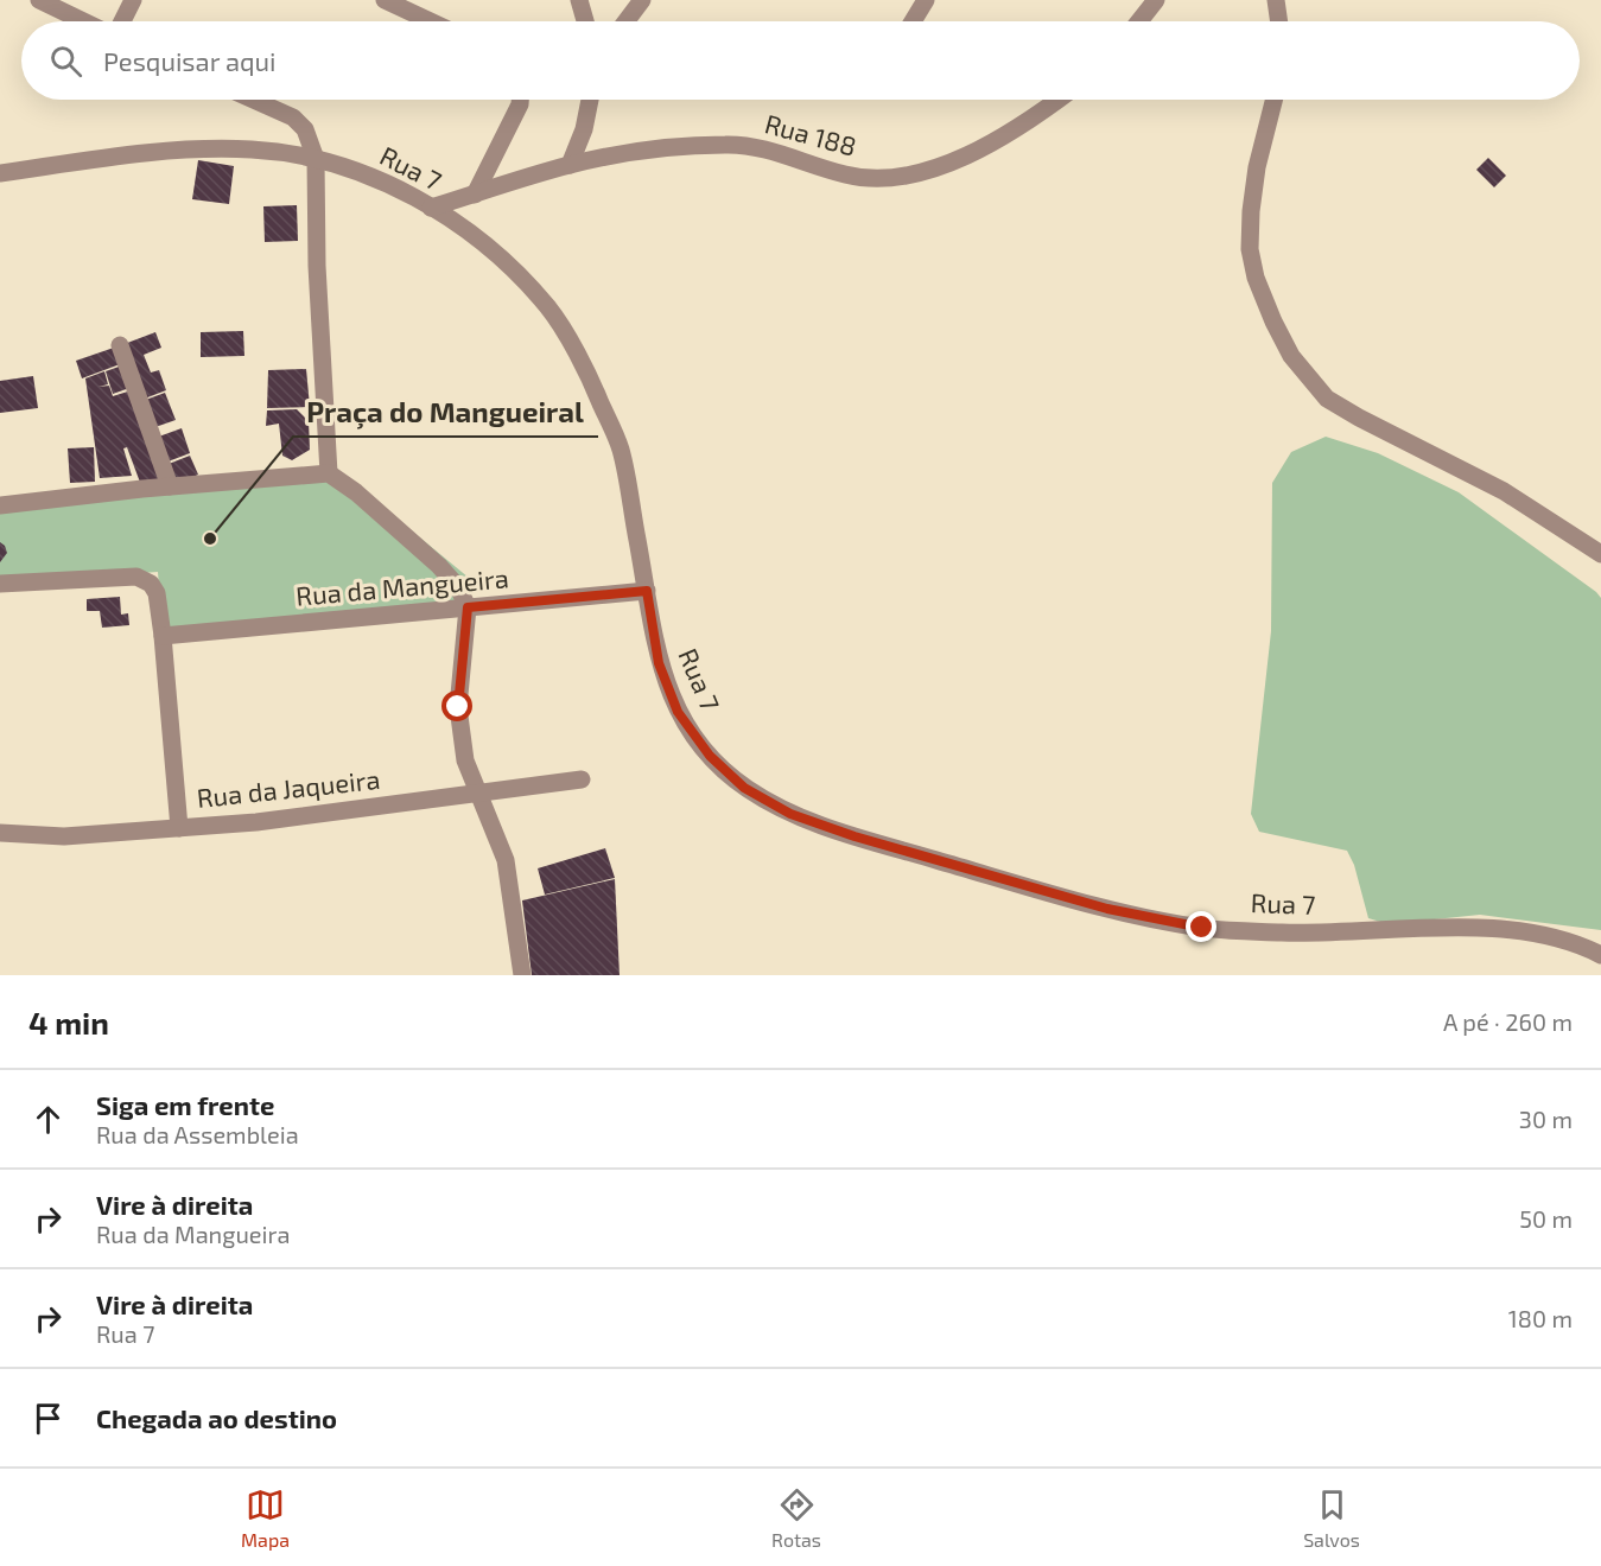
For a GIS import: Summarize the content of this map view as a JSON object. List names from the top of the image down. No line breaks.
{"streets":{"street":["Rua 188","Rua 7","Rua da Mangueira","Rua da Jaqueira"]},"crossings":[["Rua 188","Rua 7"],["Rua 7","Rua da Mangueira"]],"places":["Praça do Mangueiral"],"page":{"search":"Pesquisar aqui","heading":["4 min","A pé · 260 m"],"list":[["Siga em frente","Rua da Assembleia","30 m"],["Vire à direita","Rua da Mangueira","50 m"],["Vire à direita","Rua 7","180 m"],"Chegada ao destino"],"nav":["Mapa","Rotas","Salvos"]}}
